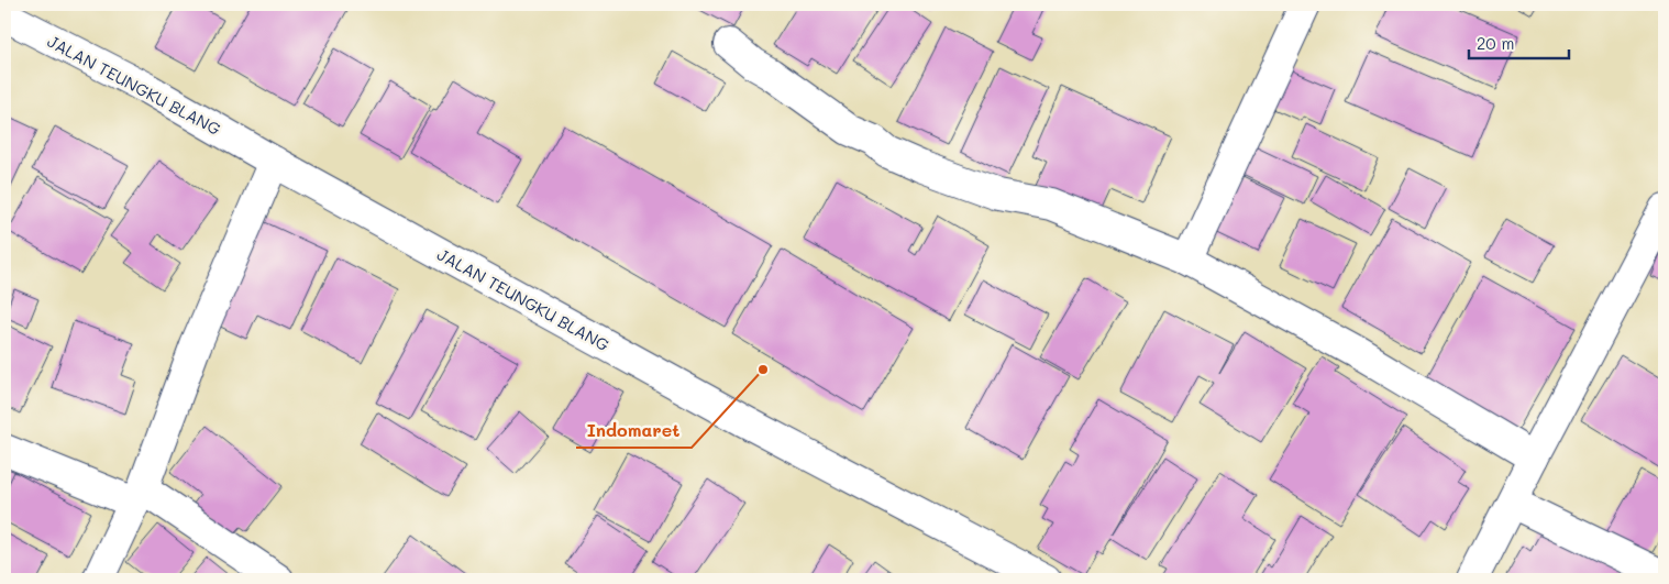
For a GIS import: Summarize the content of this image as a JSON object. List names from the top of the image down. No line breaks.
{"streets":{"street":["JALAN TEUNGKU BLANG"]},"places":["Indomaret"],"scale_bar":"20 m"}
